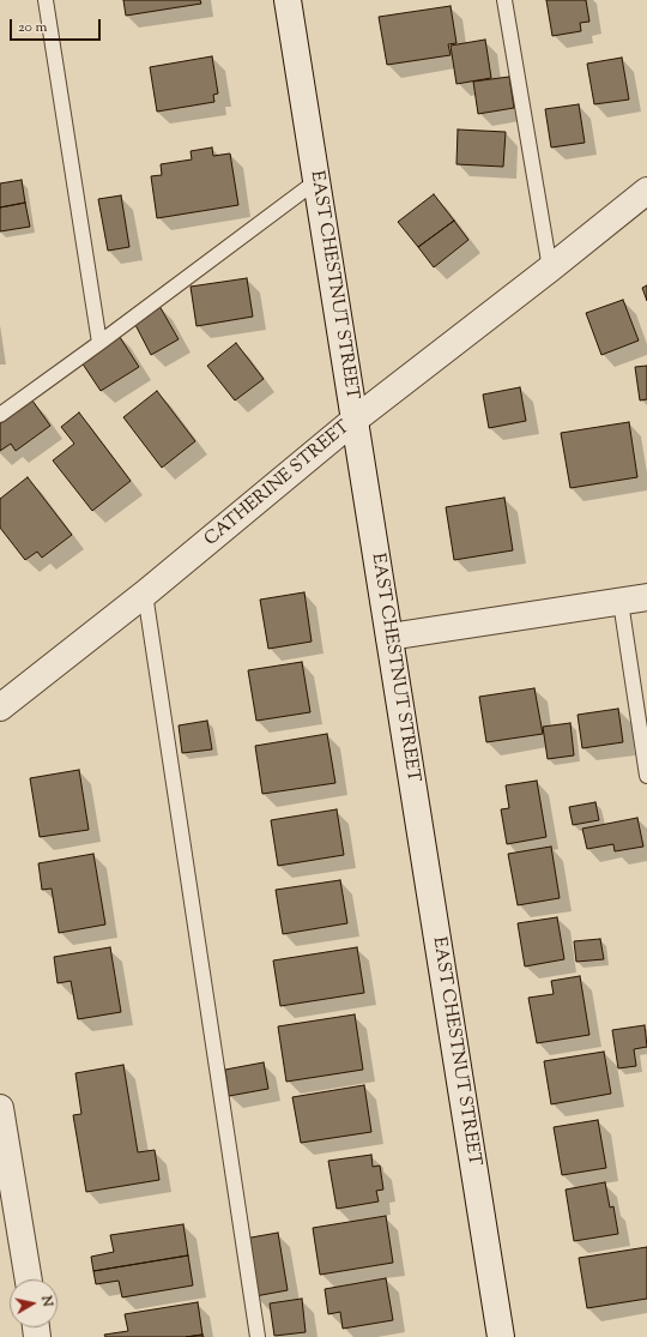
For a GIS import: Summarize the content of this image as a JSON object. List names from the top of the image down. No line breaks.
{"streets":{"main road":["EAST CHESTNUT STREET","CATHERINE STREET"]},"crossings":[["EAST CHESTNUT STREET","CATHERINE STREET"]],"scale_bar":"20 m","north":"right"}
